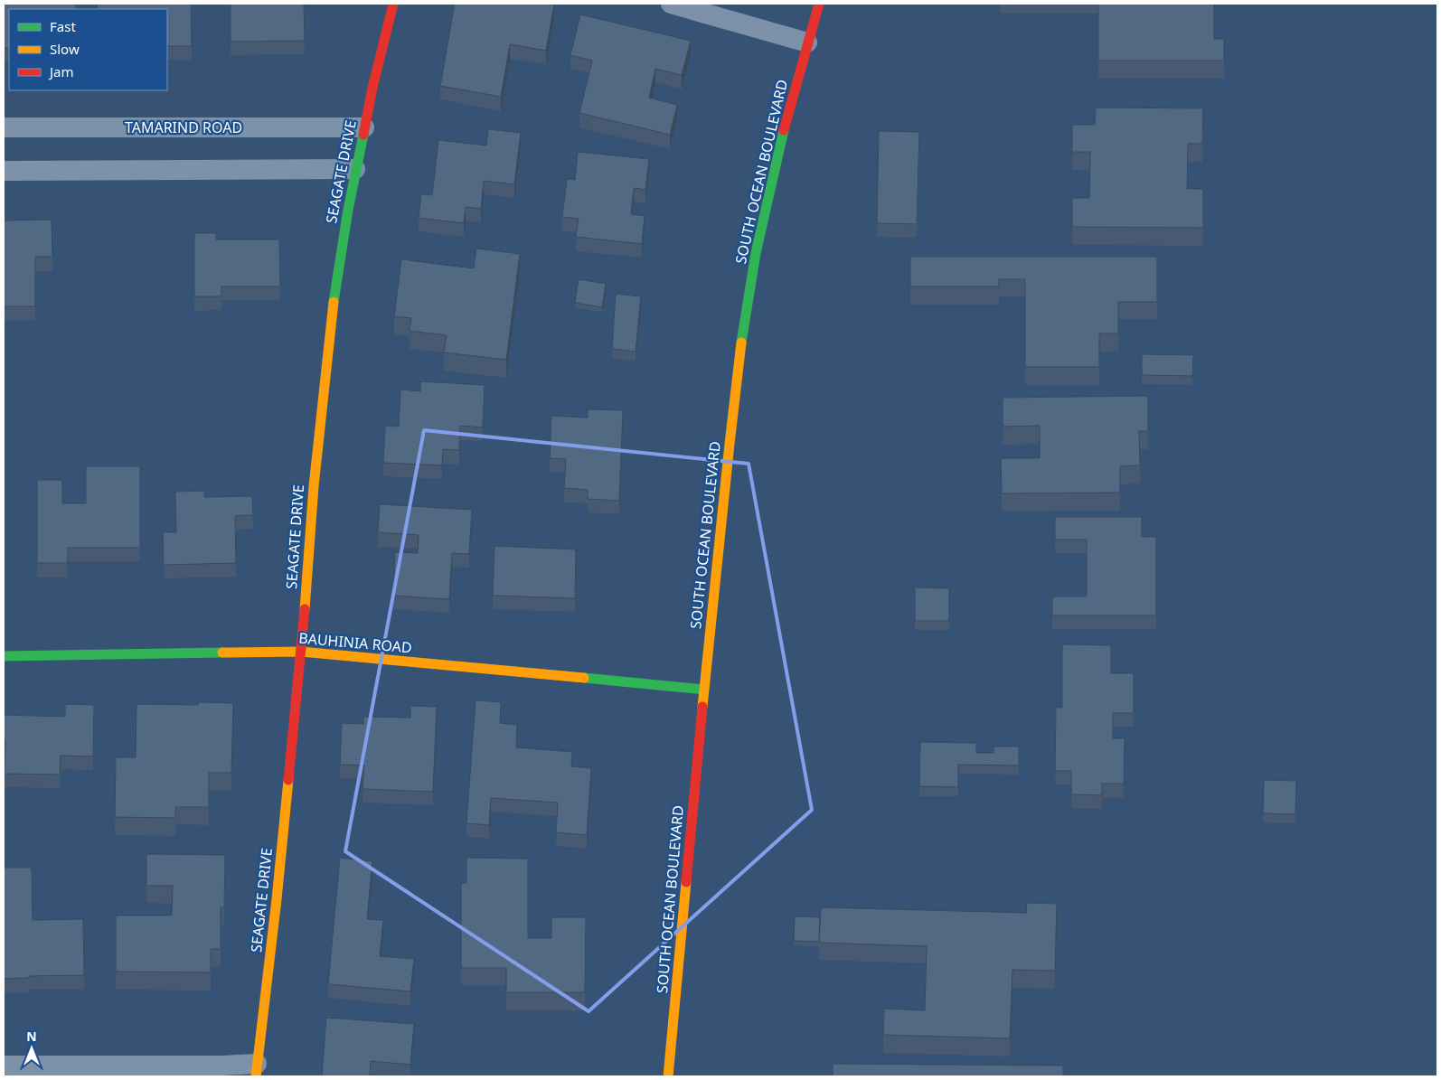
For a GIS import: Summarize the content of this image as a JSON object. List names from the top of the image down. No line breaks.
{"streets":{"street":["TAMARIND ROAD","SEAGATE DRIVE","SOUTH OCEAN BOULEVARD","BAUHINIA ROAD"]},"crossings":[["TAMARIND ROAD","SEAGATE DRIVE"],["SEAGATE DRIVE","BAUHINIA ROAD"],["SOUTH OCEAN BOULEVARD","BAUHINIA ROAD"]],"legend":["Fast","Slow","Jam"],"north":"top"}
